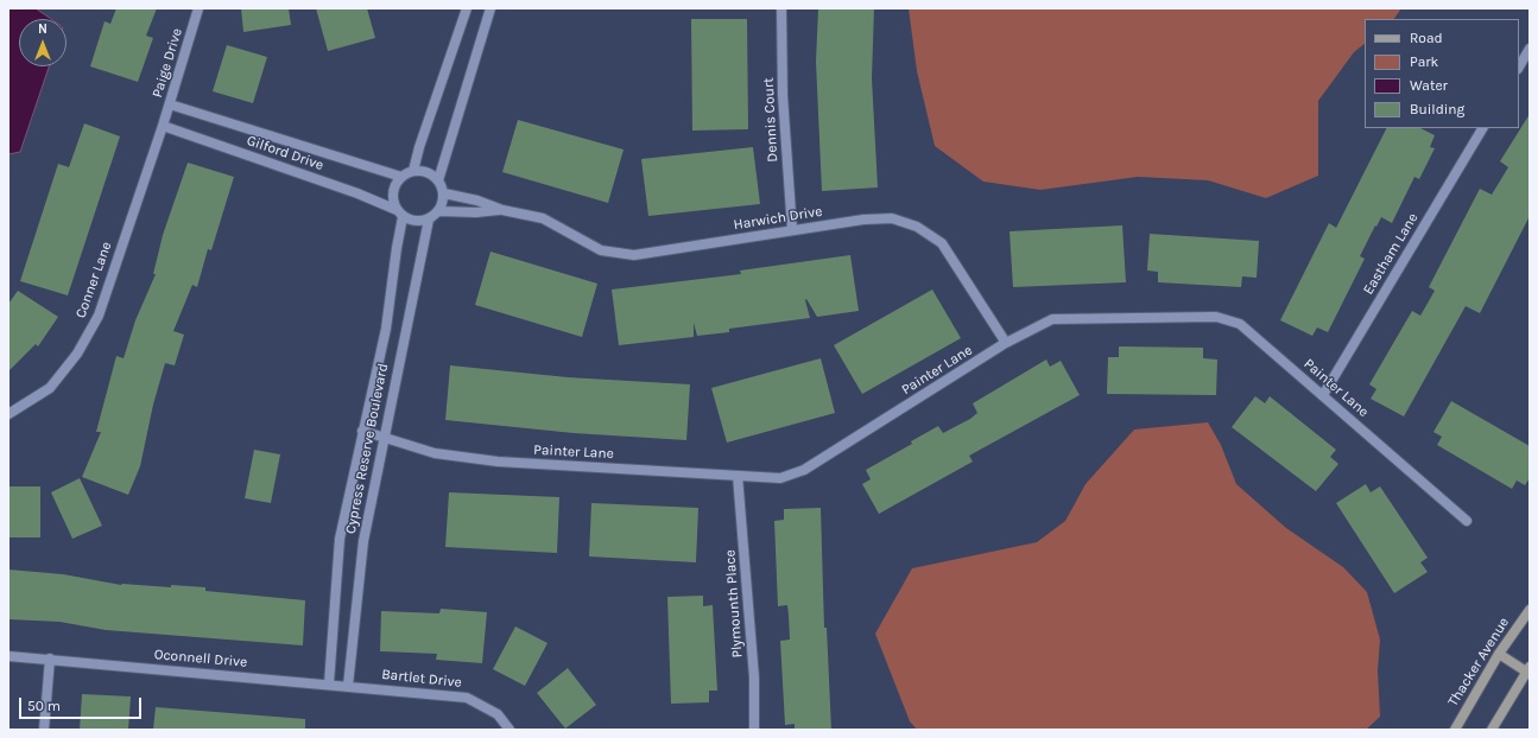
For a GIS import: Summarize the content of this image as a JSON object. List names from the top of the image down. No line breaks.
{"streets":{"street":["Paige Drive","Dennis Court","Gilford Drive","Harwich Drive","Eastham Lane","Conner Lane","Painter Lane","Cypress Reserve Boulevard","Plymounth Place","Oconnell Drive","Thacker Avenue","Bartlet Drive"]},"crossings":[["Paige Drive","Gilford Drive"],["Paige Drive","Conner Lane"],["Dennis Court","Harwich Drive"],["Gilford Drive","Harwich Drive"],["Gilford Drive","Conner Lane"],["Gilford Drive","Cypress Reserve Boulevard"],["Harwich Drive","Painter Lane"],["Harwich Drive","Cypress Reserve Boulevard"],["Eastham Lane","Painter Lane"],["Painter Lane","Cypress Reserve Boulevard"],["Painter Lane","Plymounth Place"],["Cypress Reserve Boulevard","Oconnell Drive"],["Cypress Reserve Boulevard","Bartlet Drive"],["Oconnell Drive","Bartlet Drive"]],"legend":["Road","Park","Water","Building"],"scale_bar":"50 m","north":"top"}
